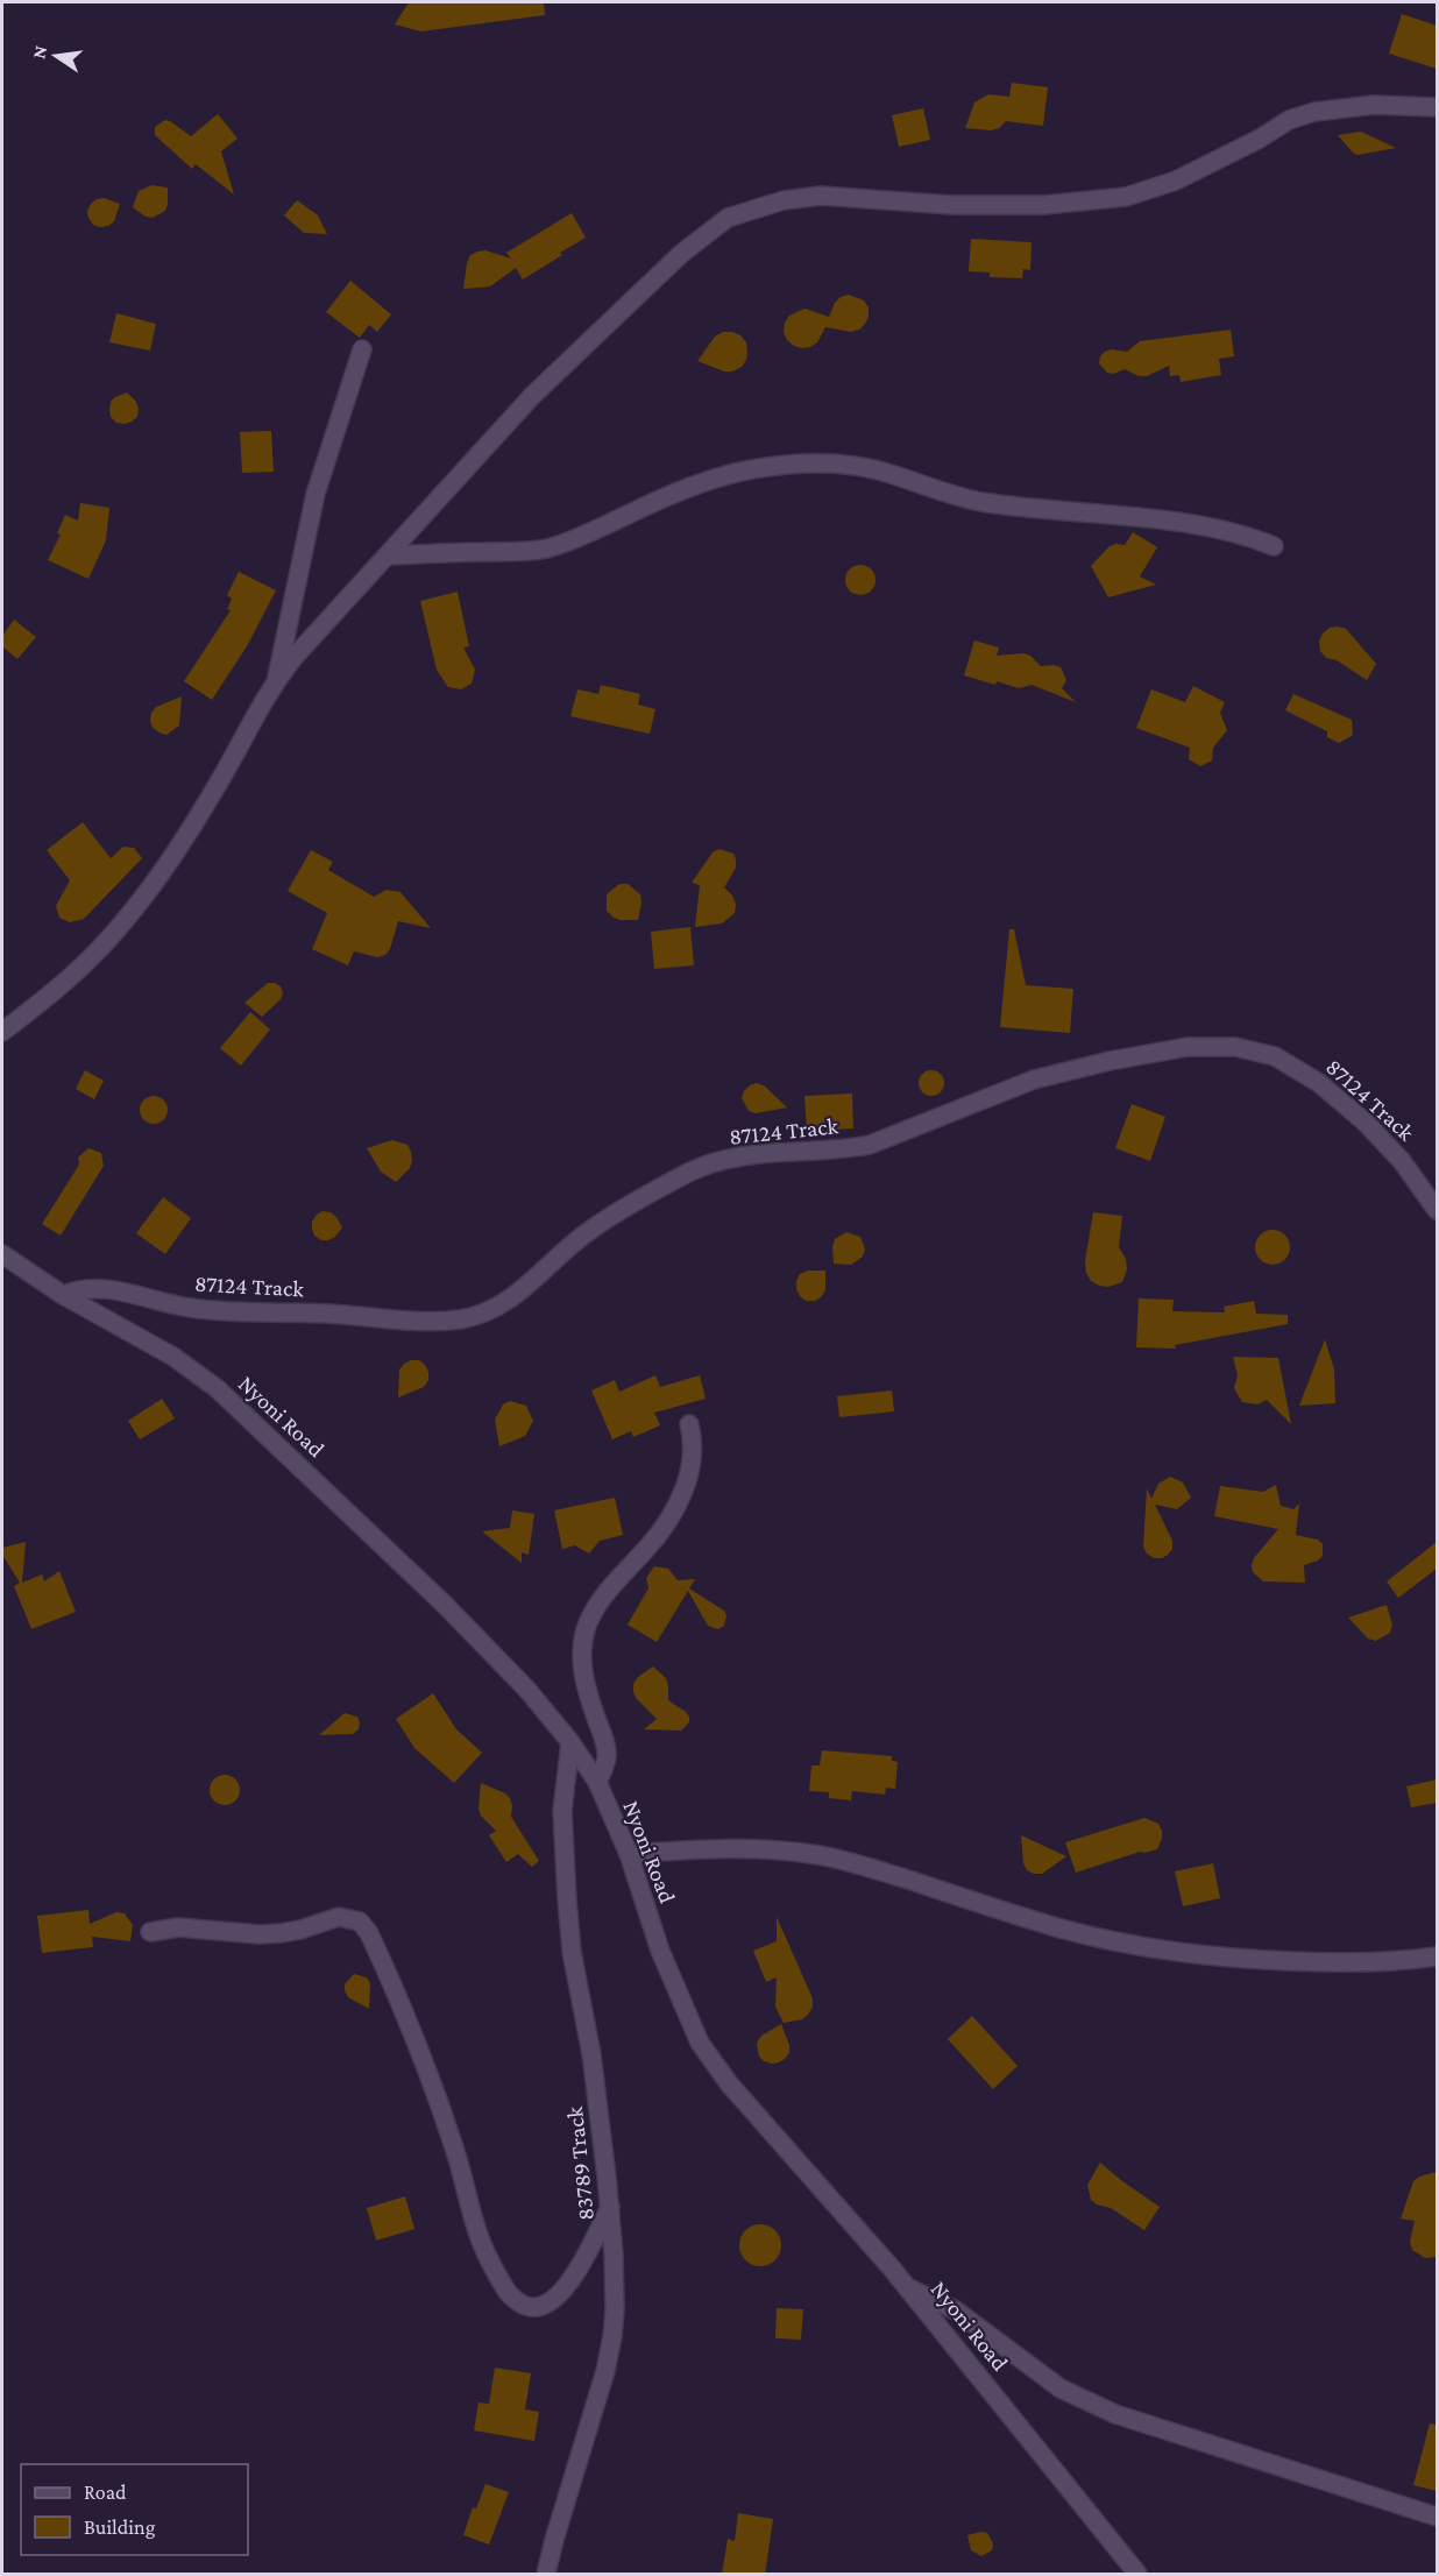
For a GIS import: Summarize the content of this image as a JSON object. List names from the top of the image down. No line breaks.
{"streets":{"street":["87124 Track","Nyoni Road","83789 Track"]},"crossings":[["87124 Track","Nyoni Road"],["Nyoni Road","83789 Track"]],"legend":["Road","Building"],"north":"left"}
